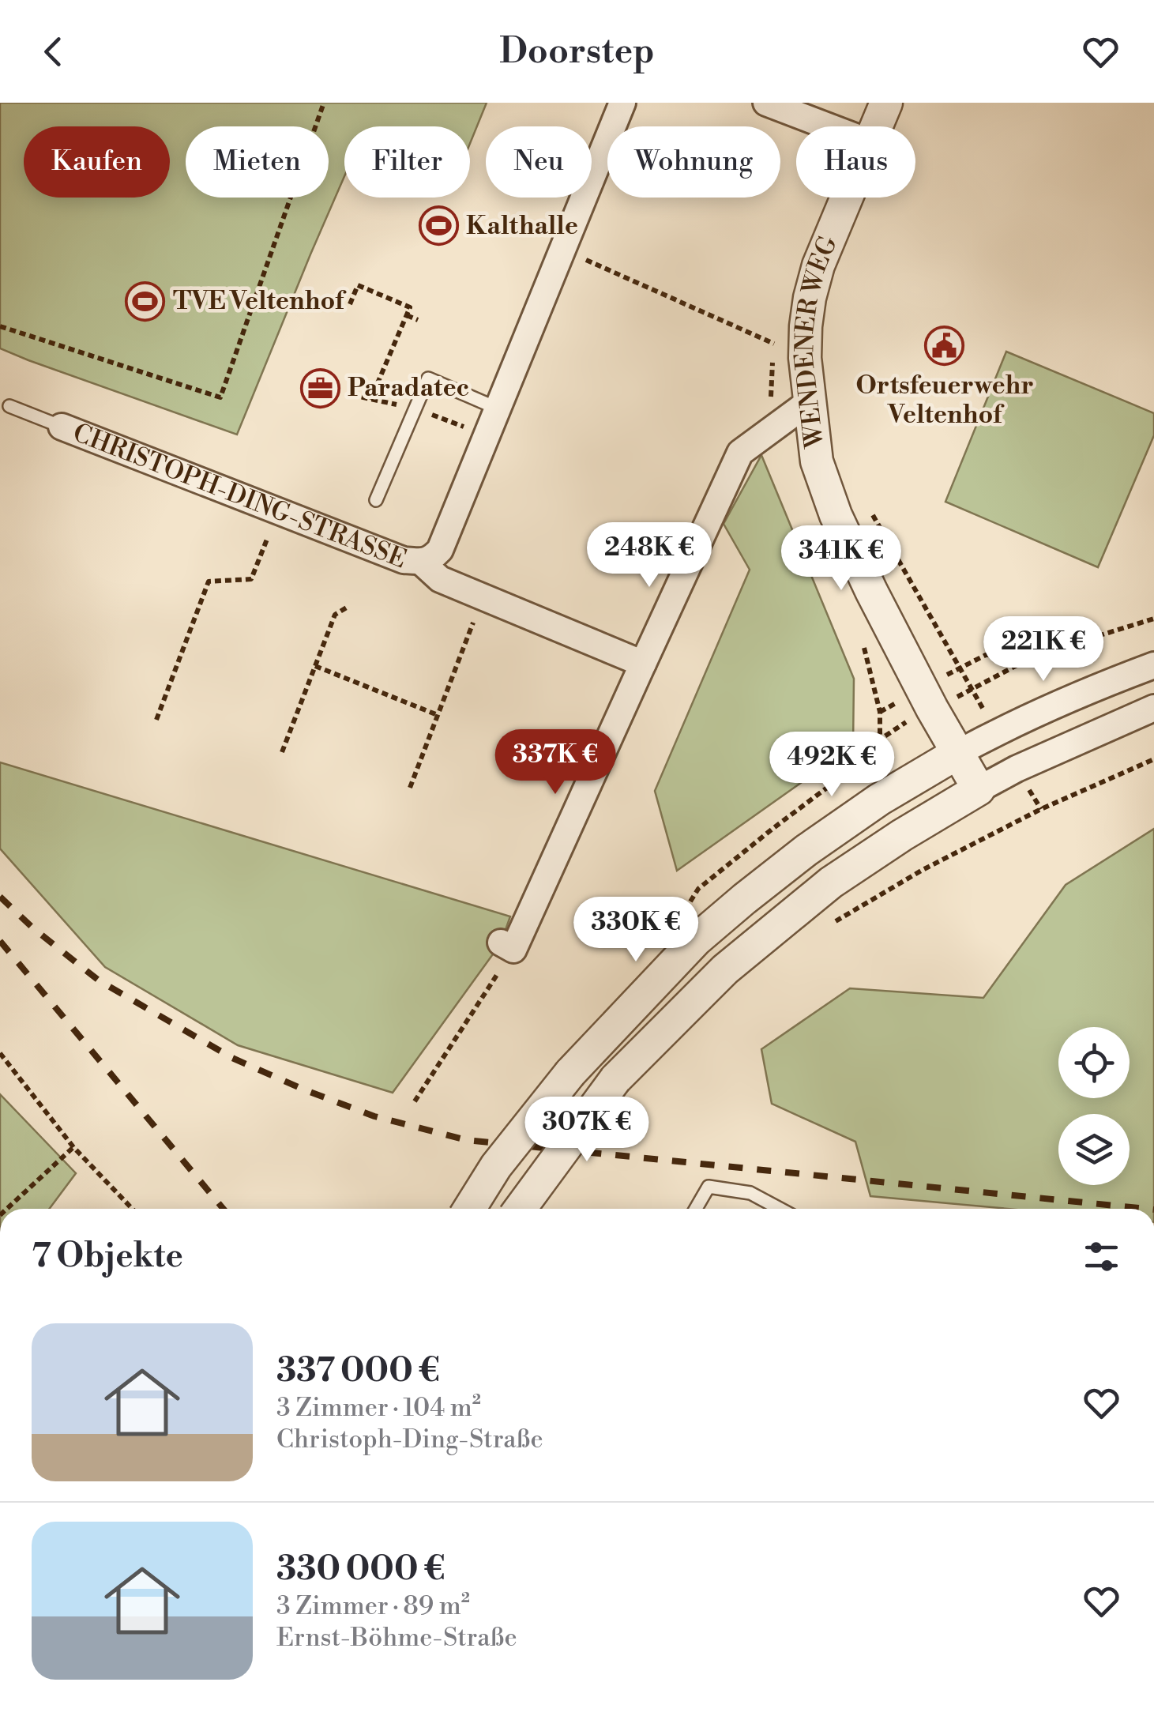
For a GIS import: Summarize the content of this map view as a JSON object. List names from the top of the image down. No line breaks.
{"streets":{"street":["WENDENER WEG","CHRISTOPH-DING-STRASSE"]},"places":{"sports":["Kalthalle","TVE Veltenhof"],"public building":["Ortsfeuerwehr Veltenhof"],"office":["Paradatec"]},"page":{"header":"Doorstep","chip":["Kaufen","Mieten","Filter","Neu","Wohnung","Haus"],"price":["248K €","341K €","221K €","337K €","492K €","330K €","307K €"],"heading":"7 Objekte","list":[{"name":"337 000 €","note":"3 Zimmer · 104 m² · Christoph-Ding-Straße"},{"name":"330 000 €","note":"3 Zimmer · 89 m² · Ernst-Böhme-Straße"}]}}
